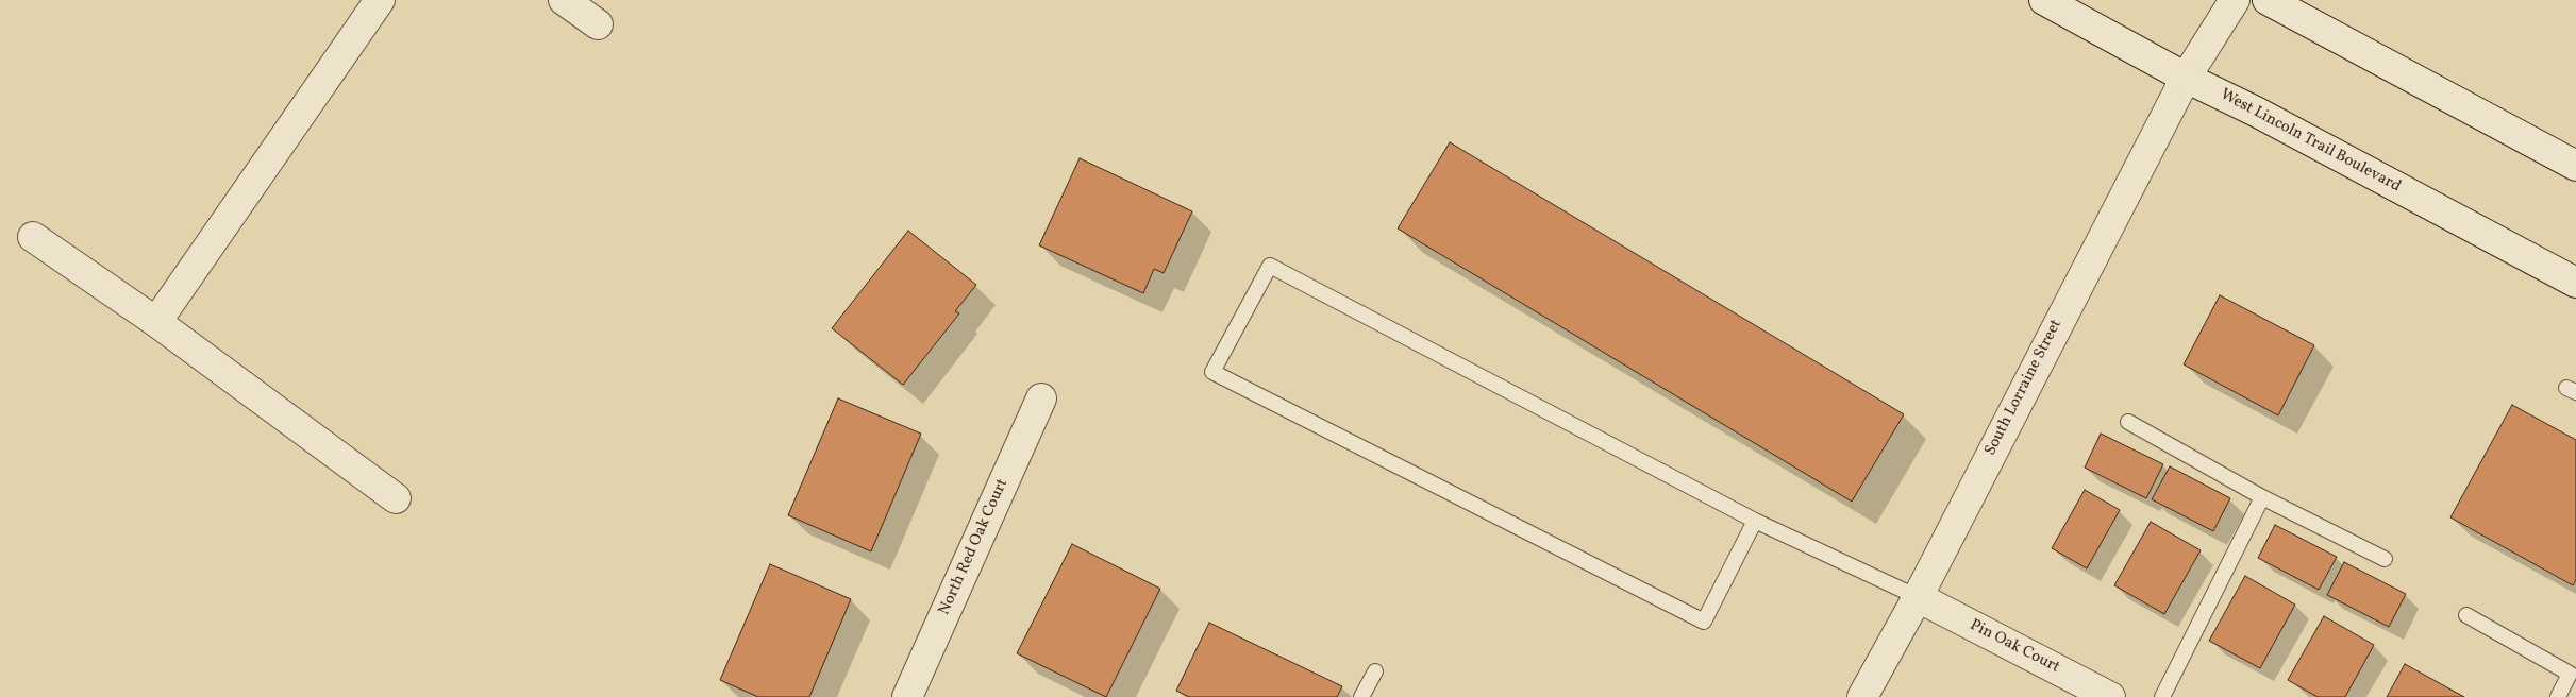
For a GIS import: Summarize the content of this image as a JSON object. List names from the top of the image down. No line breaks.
{"streets":{"street":["West Lincoln Trail Boulevard","South Lorraine Street","North Red Oak Court","Pin Oak Court"]},"crossings":[["West Lincoln Trail Boulevard","South Lorraine Street"],["South Lorraine Street","Pin Oak Court"]]}
